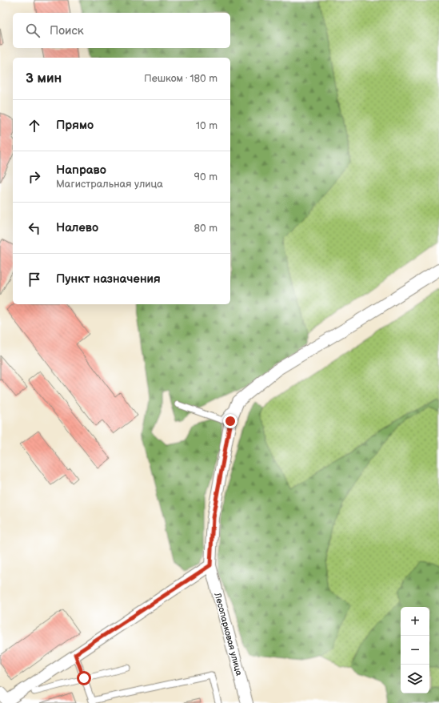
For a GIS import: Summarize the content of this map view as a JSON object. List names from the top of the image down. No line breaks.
{"streets":{"street":["Лесопарковая улица"]},"page":{"search":"Поиск","heading":["3 мин","Пешком · 180 m"],"list":[["Прямо","10 m"],["Направо","Магистральная улица","90 m"],["Налево","80 m"],"Пункт назначения"],"map_buttons":["+","−"]}}
